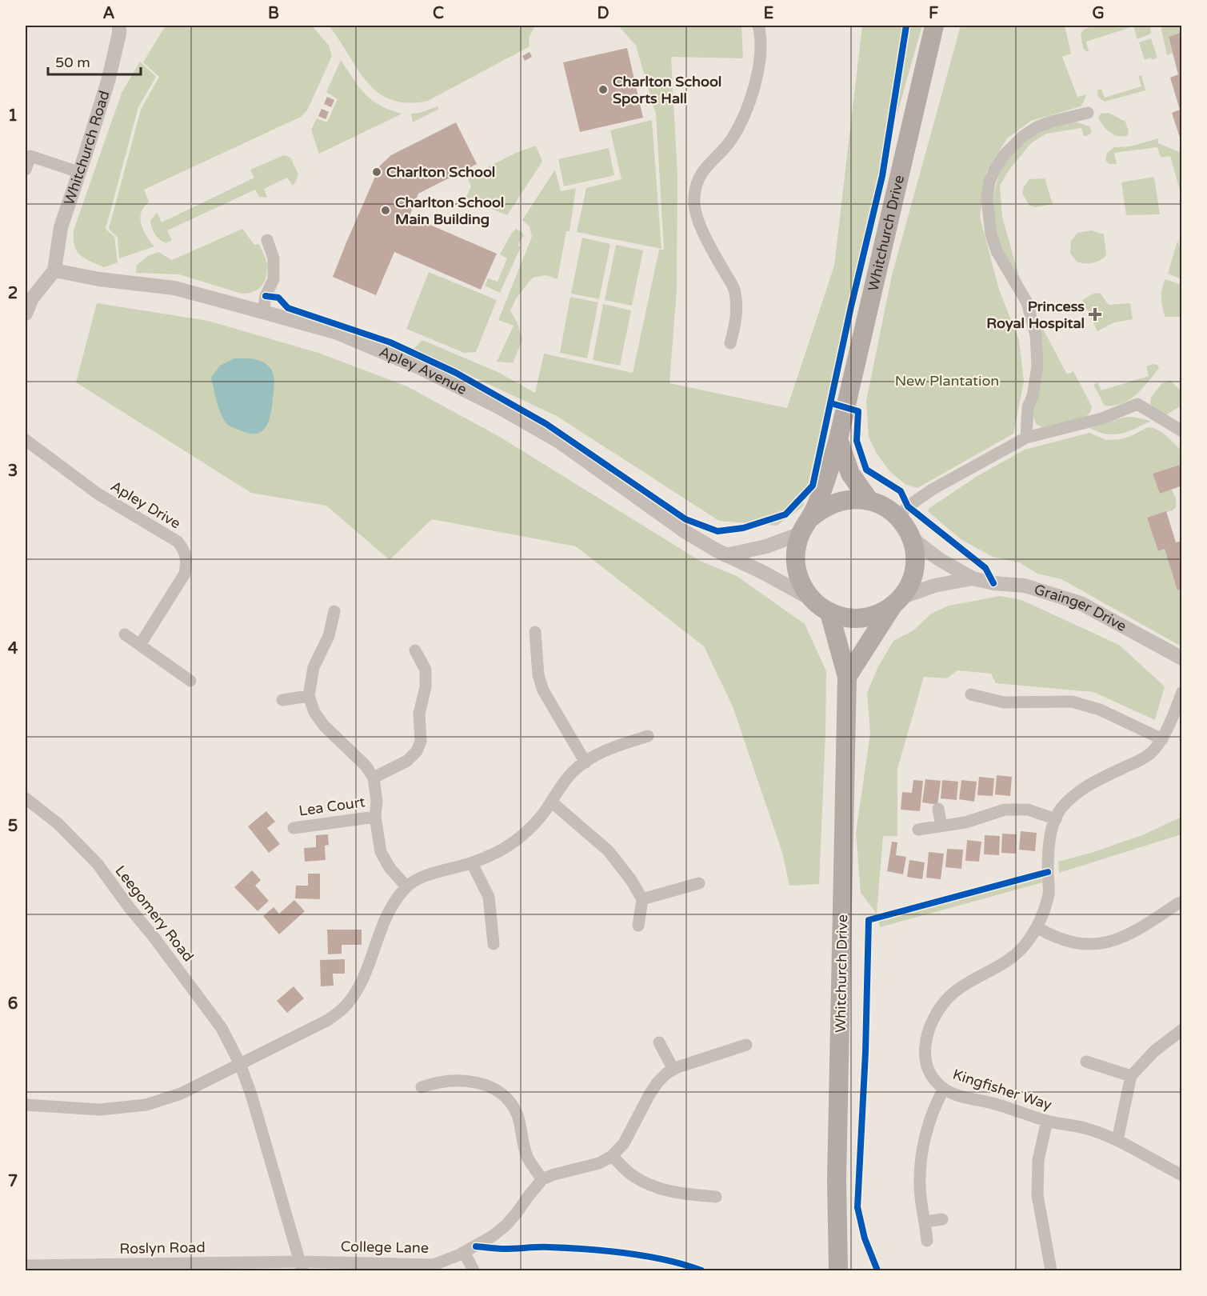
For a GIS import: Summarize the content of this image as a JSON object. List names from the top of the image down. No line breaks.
{"streets":{"main road":["Whitchurch Drive"],"street":["Whitchurch Road","Apley Avenue","Apley Drive","Grainger Drive","Lea Court","Leegomery Road","Kingfisher Way","College Lane","Roslyn Road"]},"crossings":[["Whitchurch Road","Apley Avenue"],["Whitchurch Drive","Apley Avenue"],["Whitchurch Drive","Grainger Drive"],["Apley Avenue","Grainger Drive"],["Leegomery Road","College Lane"],["Leegomery Road","Roslyn Road"],["College Lane","Roslyn Road"]],"parks":["New Plantation"],"places":{"other":["Charlton School Sports Hall","Charlton School","Charlton School Main Building"],"health":["Princess Royal Hospital"]},"scale_bar":"50 m","grid":{"columns":["A","B","C","D","E","F","G"],"rows":["1","2","3","4","5","6","7"]}}
